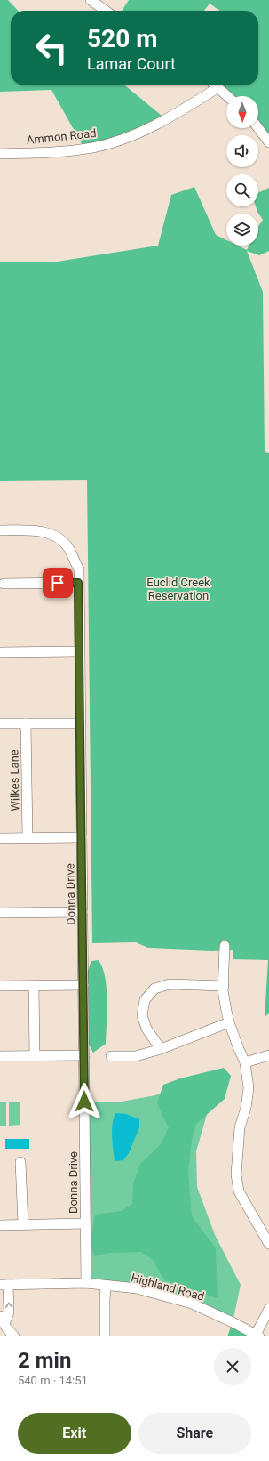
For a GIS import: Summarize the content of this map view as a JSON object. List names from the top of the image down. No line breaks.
{"streets":{"street":["Ammon Road","Wilkes Lane","Donna Drive","Highland Road"]},"crossings":[["Donna Drive","Highland Road"]],"parks":["Euclid Creek Reservation"],"north":"bottom","page":{"turn":["520 m","Lamar Court"],"heading":["2 min","540 m · 14:51"],"buttons":["Exit","Share"]}}
